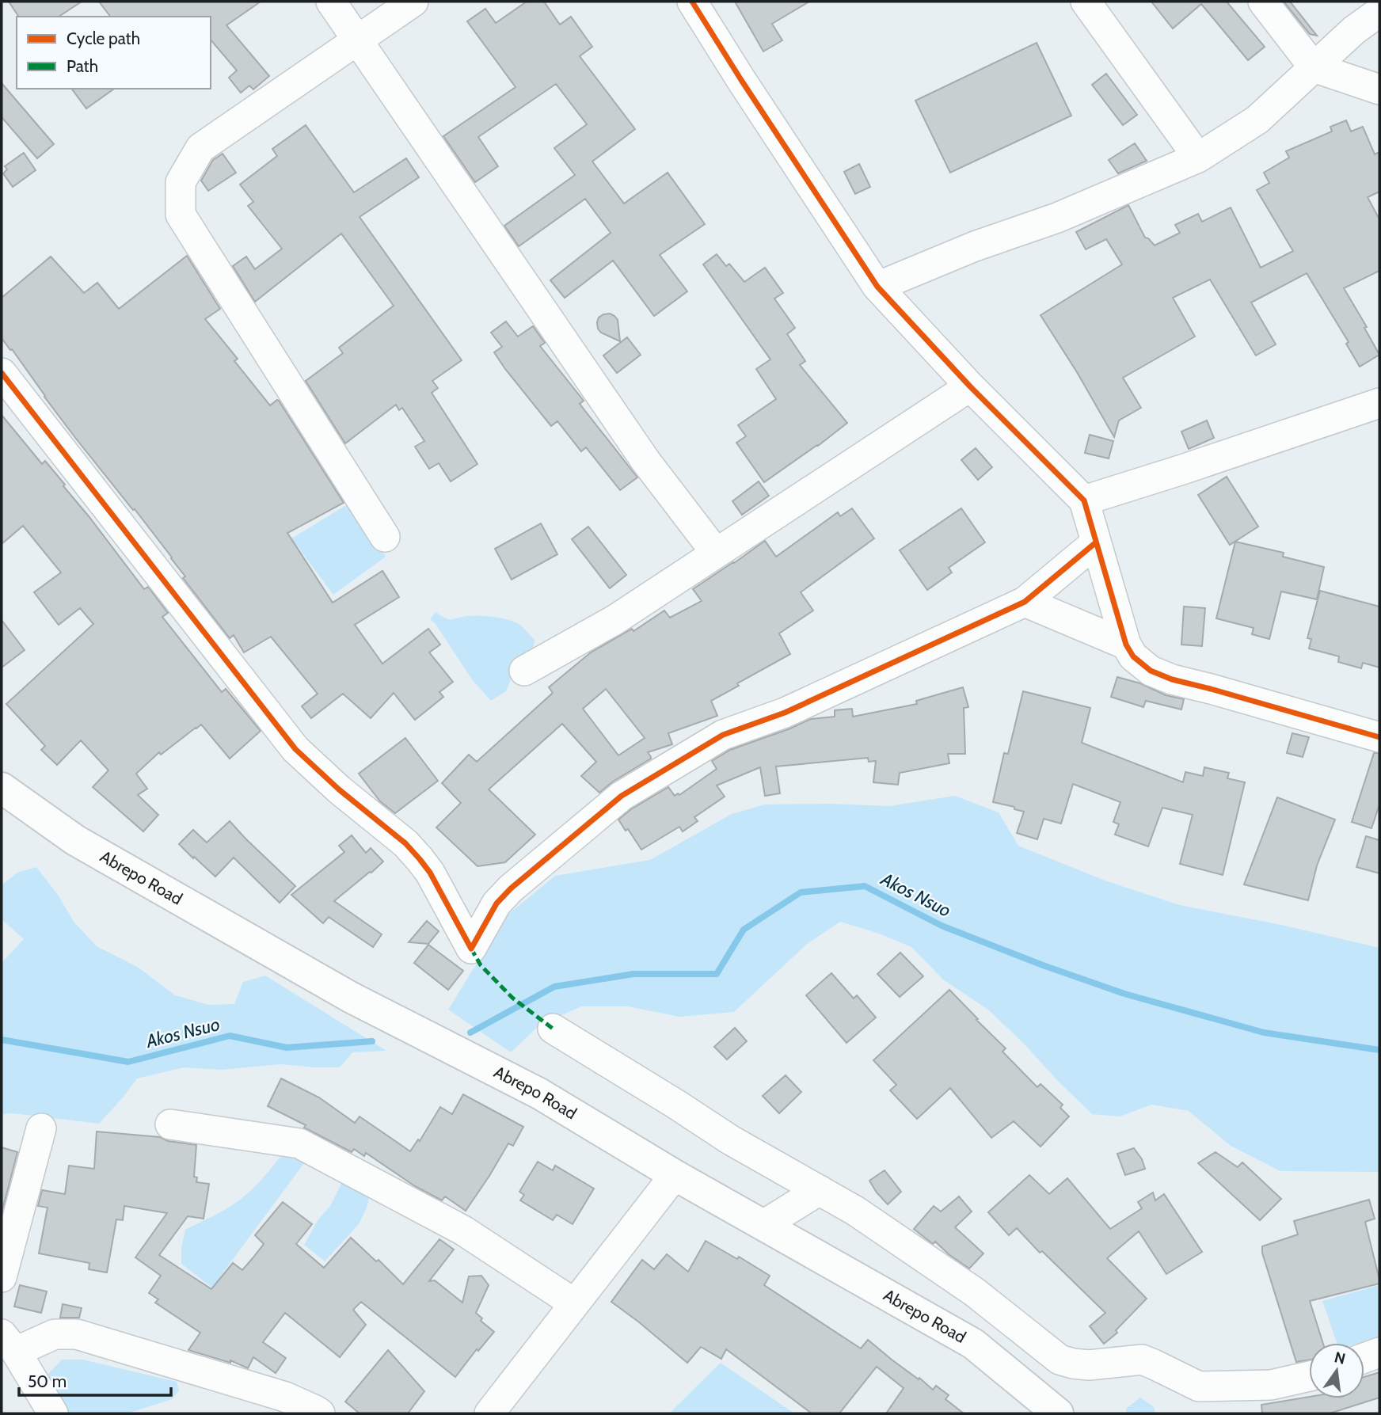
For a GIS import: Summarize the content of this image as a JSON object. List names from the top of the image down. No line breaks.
{"streets":{"main road":["Abrepo Road"]},"water":["Akos Nsuo"],"legend":["Cycle path","Path"],"scale_bar":"50 m","north":"top"}
